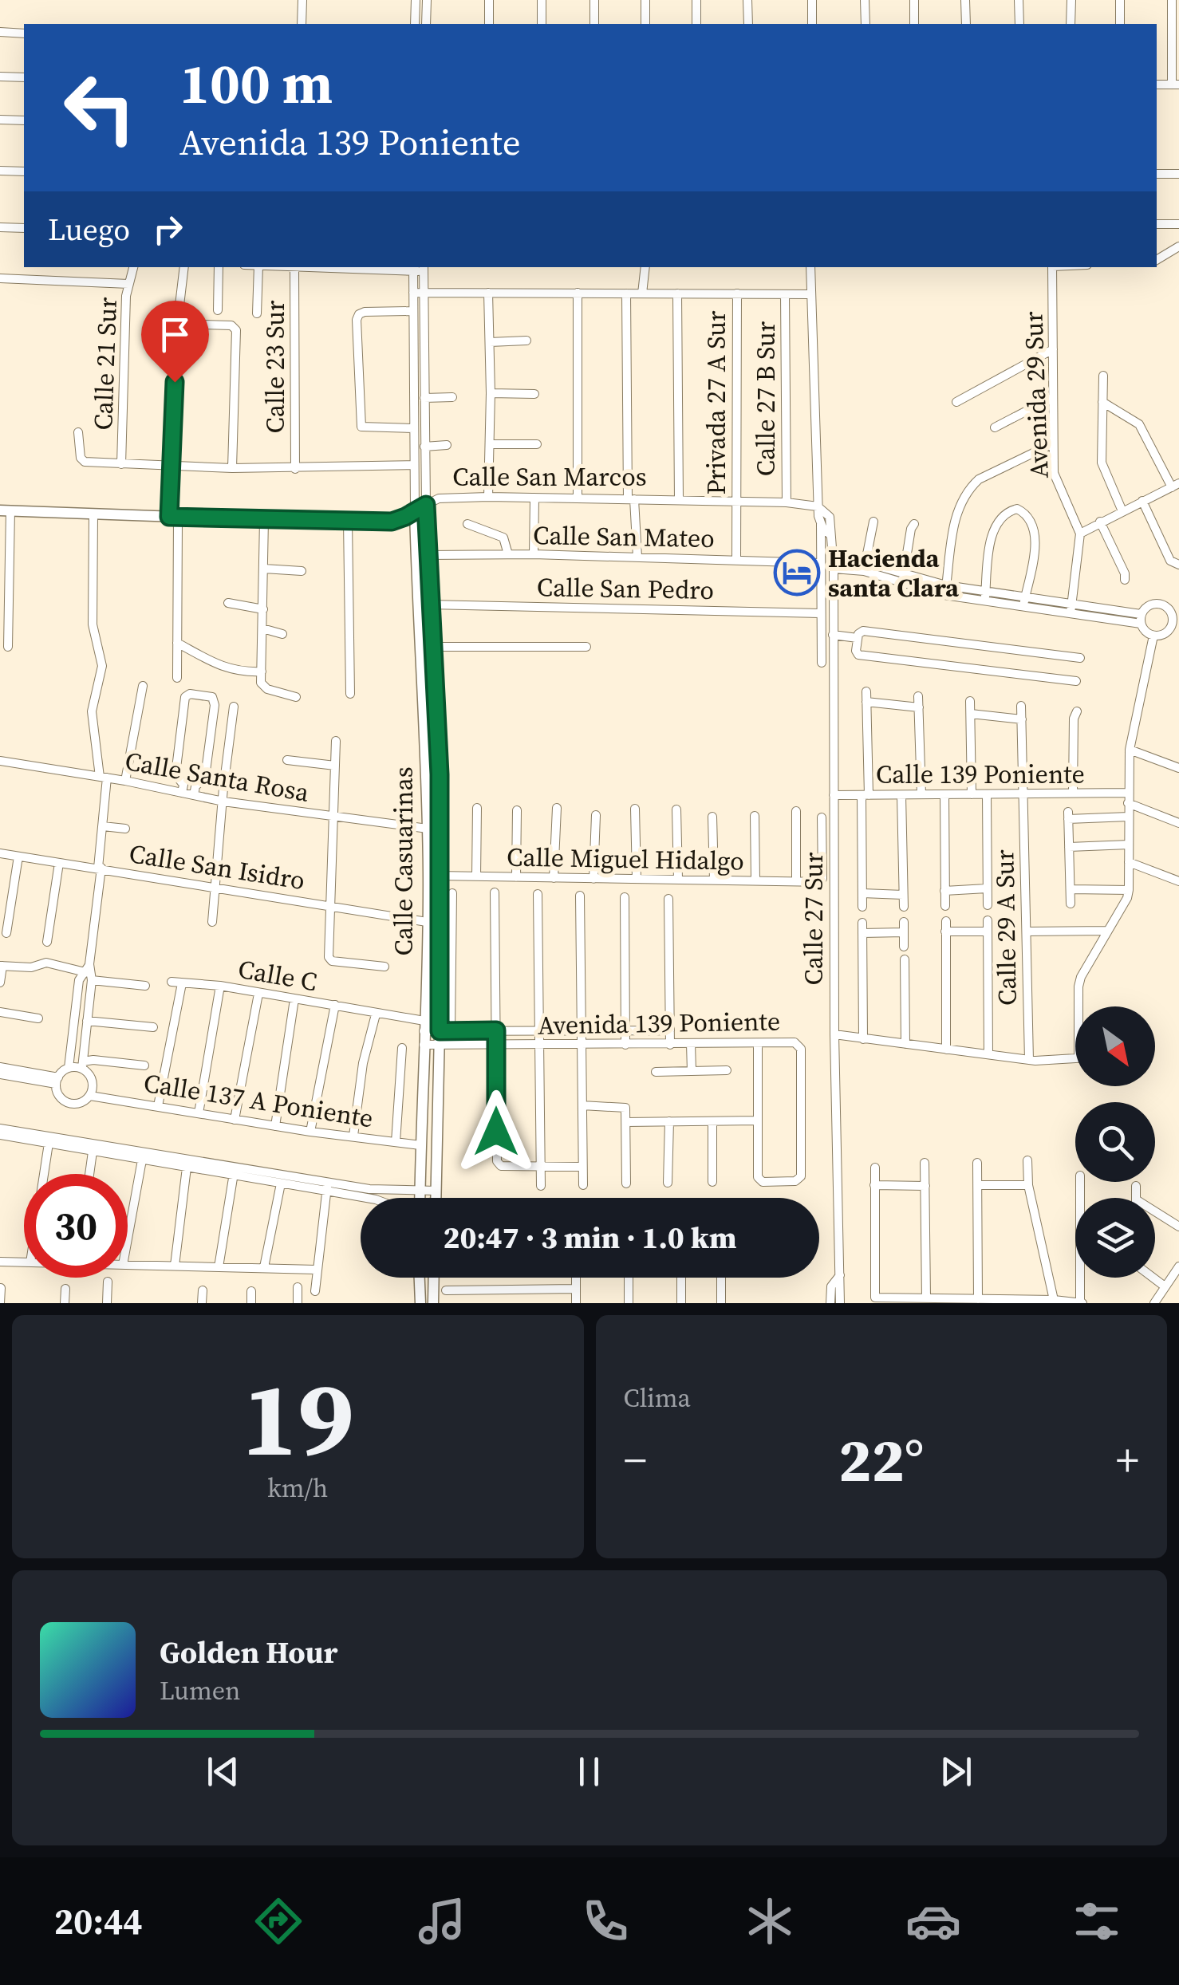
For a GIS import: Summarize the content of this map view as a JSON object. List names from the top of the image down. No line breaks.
{"streets":{"main road":["Calle San Marcos","Calle Casuarinas"],"street":["Calle 21 Sur","Calle 23 Sur","Avenida 29 Sur","Calle 27 B Sur","Privada 27 A Sur","Calle San Mateo","Calle San Pedro","Calle 139 Poniente","Calle Santa Rosa","Calle Miguel Hidalgo","Calle San Isidro","Calle 27 Sur","Calle 29 A Sur","Calle C","Avenida 139 Poniente","Calle 137 A Poniente"]},"crossings":[["Calle 27 B Sur","Calle San Marcos"],["Privada 27 A Sur","Calle San Marcos"],["Privada 27 A Sur","Calle San Mateo"],["Calle San Marcos","Calle Casuarinas"],["Calle San Marcos","Calle 27 Sur"],["Calle San Mateo","Calle Casuarinas"],["Calle San Pedro","Calle Casuarinas"],["Calle 139 Poniente","Calle 27 Sur"],["Calle 139 Poniente","Calle 29 A Sur"],["Calle Santa Rosa","Calle Casuarinas"],["Calle Miguel Hidalgo","Calle Casuarinas"],["Calle Casuarinas","Calle San Isidro"],["Calle Casuarinas","Calle C"],["Calle Casuarinas","Avenida 139 Poniente"],["Calle Casuarinas","Calle 137 A Poniente"],["Calle C","Avenida 139 Poniente"]],"places":{"hotel":["Hacienda santa Clara"]},"north":"bottom right","page":{"turn":["100 m","Avenida 139 Poniente"],"then":"Luego","limit":"30","trip":"20:47 · 3 min · 1.0 km","tile":[["19","km/h"],"Clima"],"heat":["−","22°","+"],"song":["Golden Hour","Lumen"],"tabs":"20:44"}}
